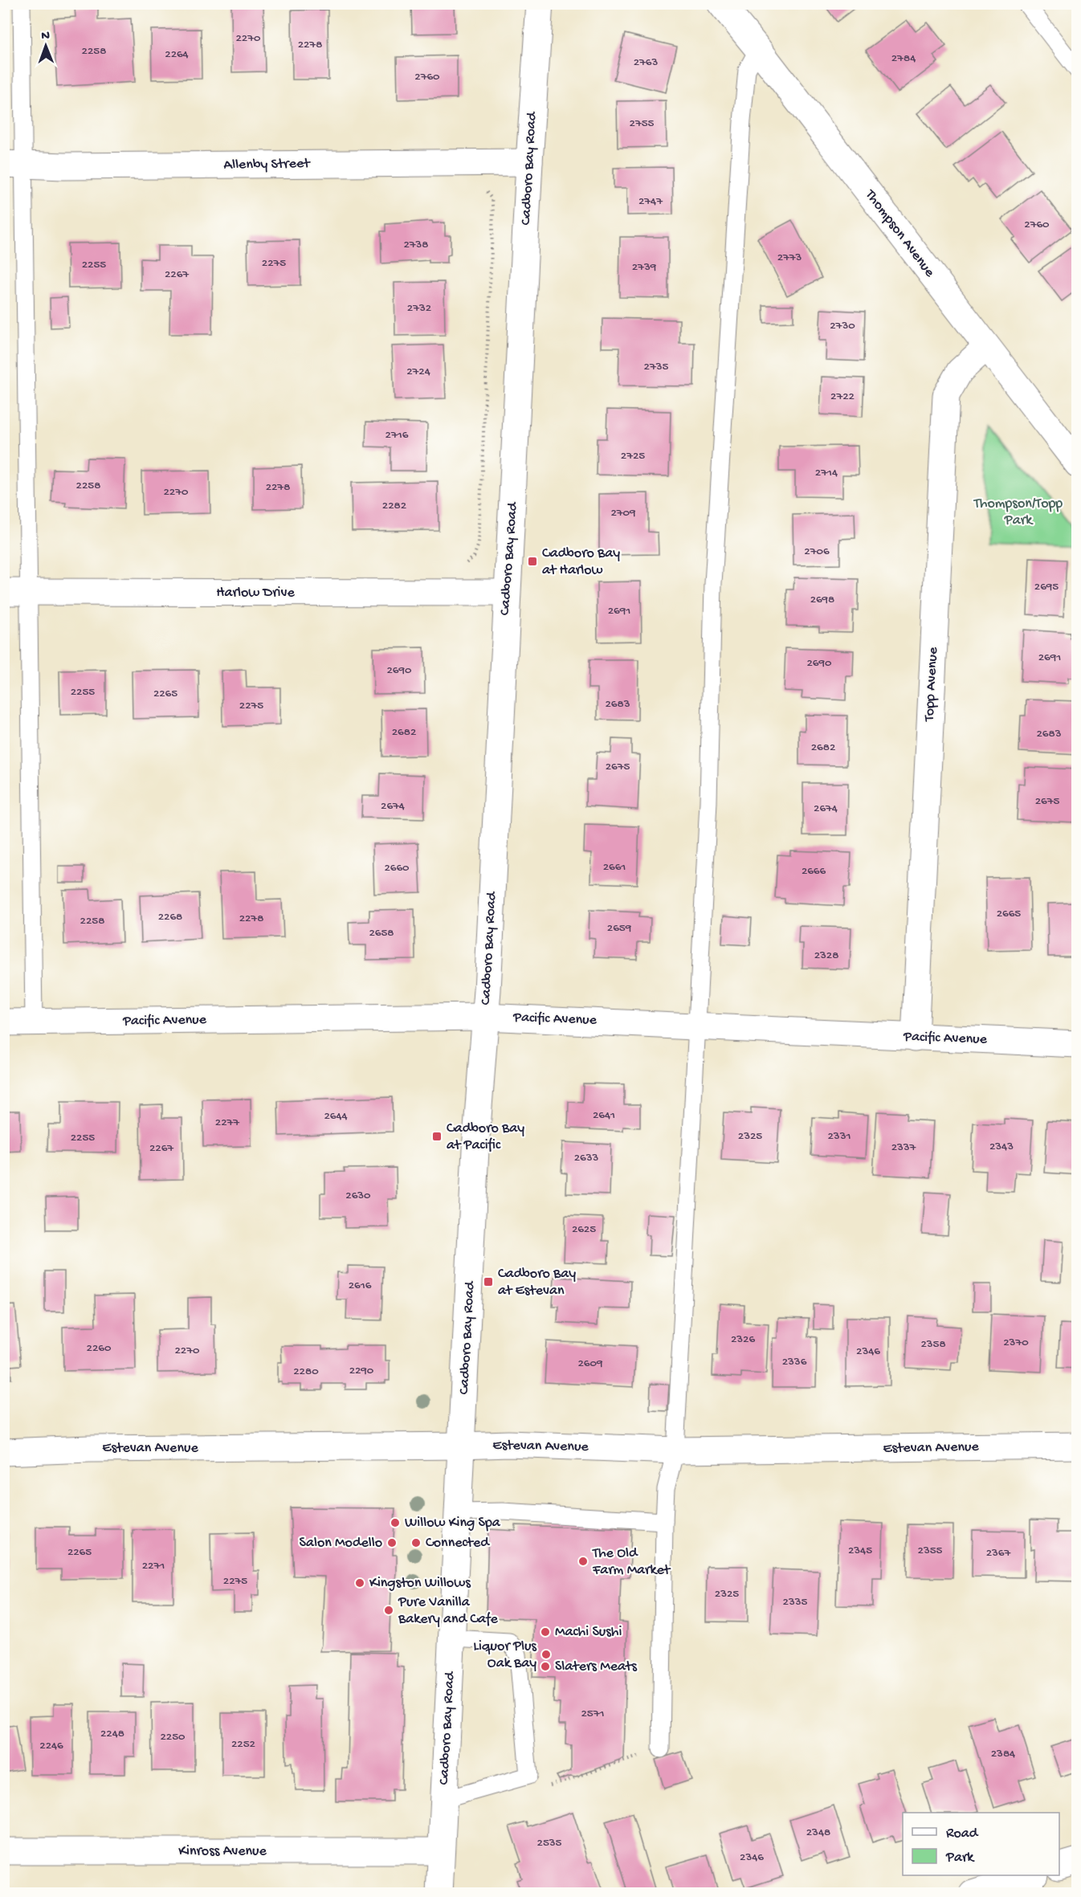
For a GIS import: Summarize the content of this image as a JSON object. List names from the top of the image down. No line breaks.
{"streets":{"street":["Allenby Street","Cadboro Bay Road","Thompson Avenue","Harlow Drive","Topp Avenue","Pacific Avenue","Estevan Avenue","Kinross Avenue"]},"crossings":[["Allenby Street","Cadboro Bay Road"],["Cadboro Bay Road","Harlow Drive"],["Cadboro Bay Road","Pacific Avenue"],["Cadboro Bay Road","Estevan Avenue"],["Cadboro Bay Road","Kinross Avenue"],["Thompson Avenue","Topp Avenue"],["Topp Avenue","Pacific Avenue"]],"parks":["Thompson/Topp Park"],"places":{"transit":["Cadboro Bay at Harlow","Cadboro Bay at Pacific","Cadboro Bay at Estevan"],"other":["Willow King Spa","Salon Modello","Connected","The Old Farm Market","Kingston Willows","Pure Vanilla Bakery and Cafe","Machi Sushi","Liquor Plus Oak Bay","Slaters Meats"]},"house_numbers":["2270","2278","2258","2264","2784","2763","2760","2755","2747","2760","2738","2773","2275","2255","2739","2267","2732","2730","2735","2724","2722","2716","2725","2714","2258","2278","2270","2282","2709","2706","2695","2698","2691","2691","2690","2690","2255","2265","2683","2275","2682","2683","2682","2675","2675","2674","2674","2661","2660","2666","2665","2268","2278","2258","2659","2658","2328","2641","2644","2277","2325","2331","2255","2343","2337","2267","2633","2630","2625","2616","2326","2370","2358","2260","2270","2346","2336","2609","2290","2280","2345","2355","2265","2367","2271","2275","2325","2335","2571","2248","2250","2252","2246","2384","2348","2535","2346"],"legend":["Road","Park"],"north":"top"}
